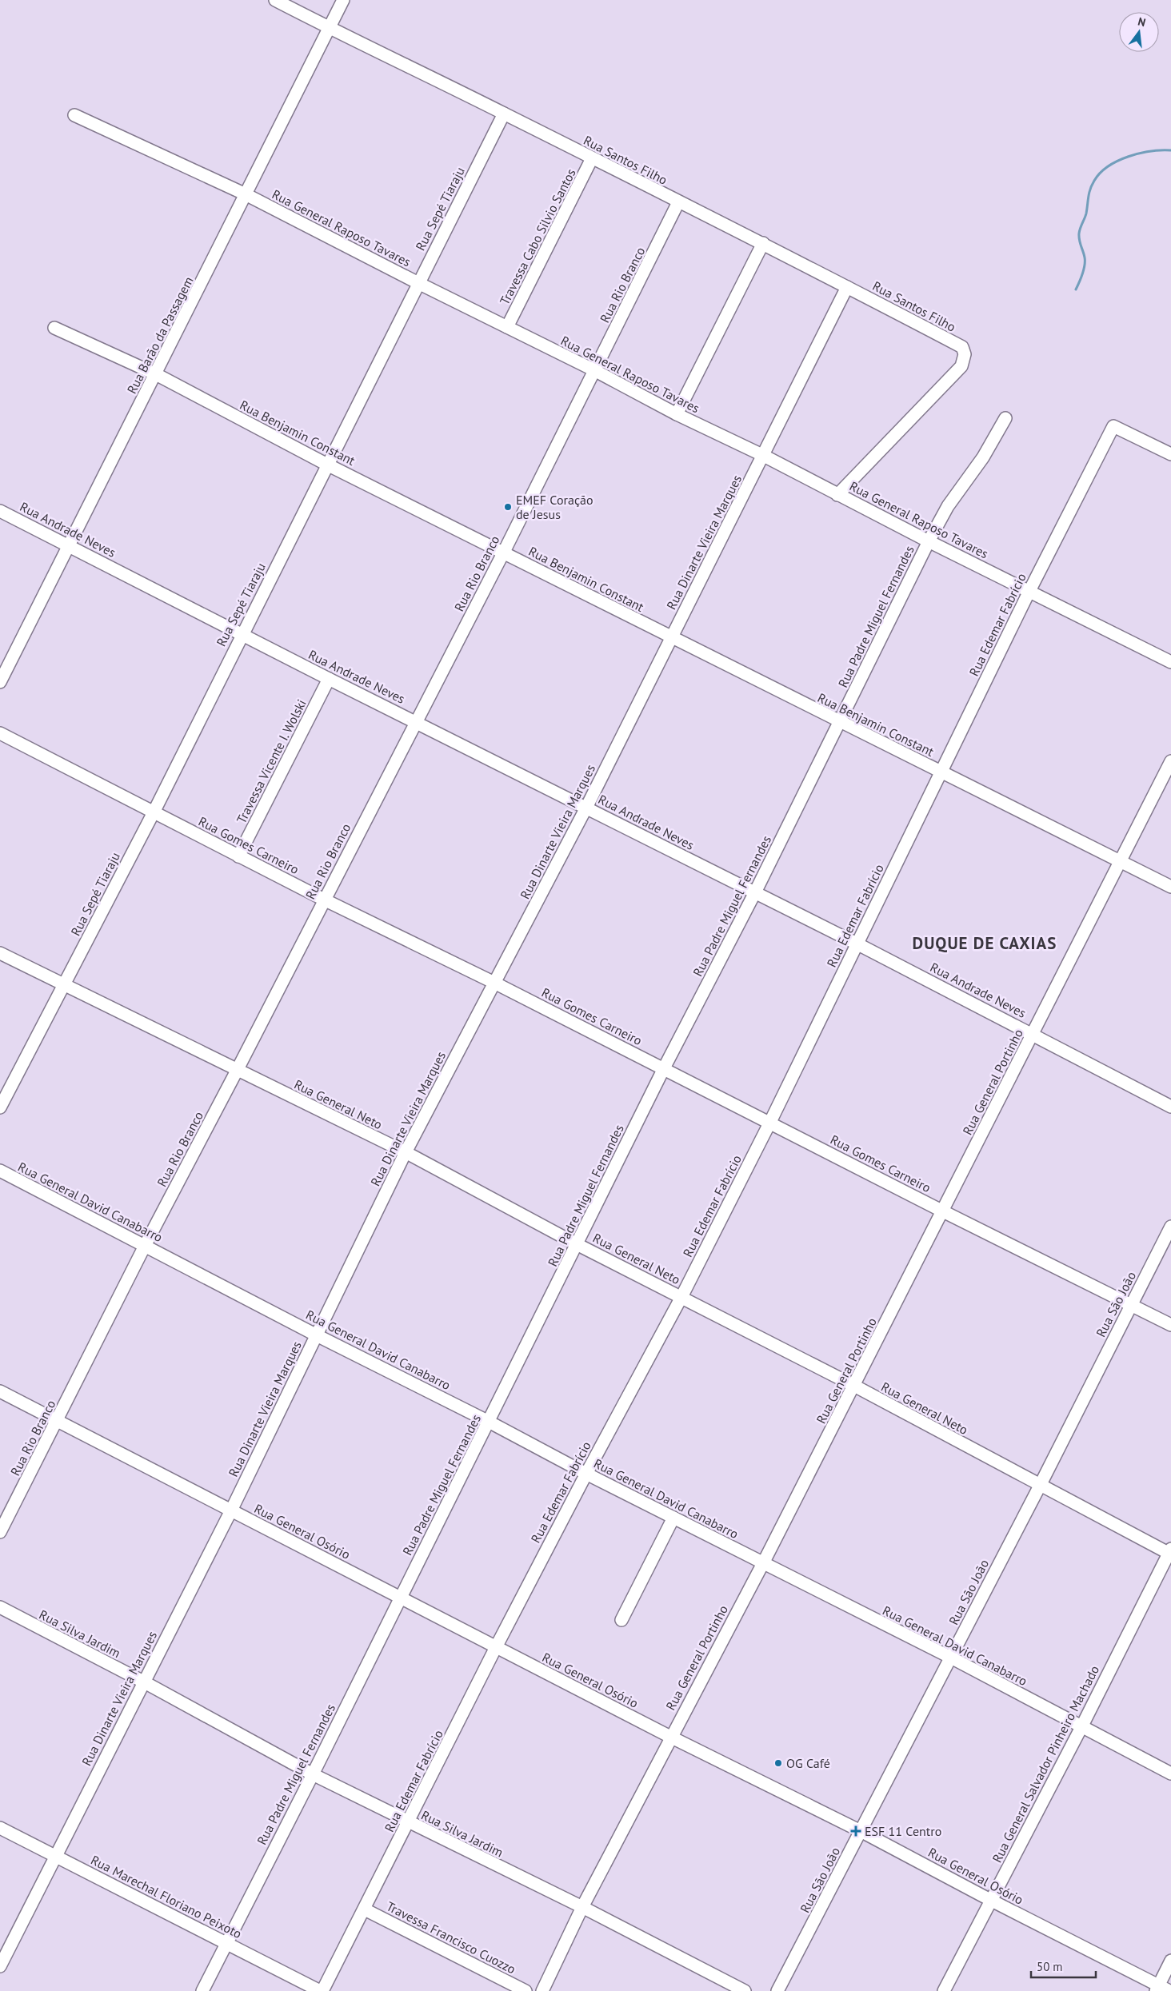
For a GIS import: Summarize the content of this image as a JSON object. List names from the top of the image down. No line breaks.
{"streets":{"street":["Rua Santos Filho","Rua Sepé Tiaraju","Rua General Raposo Tavares","Travessa Cabo Silvio Santos","Rua Rio Branco","Rua Barão da Passagem","Rua Benjamin Constant","Rua Andrade Neves","Rua Dinarte Vieira Marques","Rua Padre Miguel Fernandes","Rua Edemar Fabrício","Travessa Vicente I. Wolski","Rua Gomes Carneiro","Rua General Portinho","Rua General Neto","Rua General David Canabarro","Rua São João","Rua General Osório","Rua Silva Jardim","Rua General Salvador Pinheiro Machado","Rua Marechal Floriano Peixoto","Travessa Francisco Cuozzo"]},"crossings":[["Rua Santos Filho","Rua Sepé Tiaraju"],["Rua Santos Filho","Rua General Raposo Tavares"],["Rua Santos Filho","Travessa Cabo Silvio Santos"],["Rua Santos Filho","Rua Rio Branco"],["Rua Santos Filho","Rua Barão da Passagem"],["Rua Santos Filho","Rua Dinarte Vieira Marques"],["Rua Sepé Tiaraju","Rua General Raposo Tavares"],["Rua Sepé Tiaraju","Rua Benjamin Constant"],["Rua Sepé Tiaraju","Rua Andrade Neves"],["Rua Sepé Tiaraju","Rua Gomes Carneiro"],["Rua Sepé Tiaraju","Rua General Neto"],["Rua General Raposo Tavares","Travessa Cabo Silvio Santos"],["Rua General Raposo Tavares","Rua Rio Branco"],["Rua General Raposo Tavares","Rua Barão da Passagem"],["Rua General Raposo Tavares","Rua Dinarte Vieira Marques"],["Rua General Raposo Tavares","Rua Padre Miguel Fernandes"],["Rua General Raposo Tavares","Rua Edemar Fabrício"],["Rua Rio Branco","Rua Benjamin Constant"],["Rua Rio Branco","Rua Andrade Neves"],["Rua Rio Branco","Rua Gomes Carneiro"],["Rua Rio Branco","Rua General Neto"],["Rua Rio Branco","Rua General David Canabarro"],["Rua Rio Branco","Rua General Osório"],["Rua Barão da Passagem","Rua Benjamin Constant"],["Rua Barão da Passagem","Rua Andrade Neves"],["Rua Benjamin Constant","Rua Dinarte Vieira Marques"],["Rua Benjamin Constant","Rua Padre Miguel Fernandes"],["Rua Benjamin Constant","Rua Edemar Fabrício"],["Rua Benjamin Constant","Rua General Portinho"],["Rua Andrade Neves","Rua Dinarte Vieira Marques"],["Rua Andrade Neves","Rua Padre Miguel Fernandes"],["Rua Andrade Neves","Rua Edemar Fabrício"],["Rua Andrade Neves","Travessa Vicente I. Wolski"],["Rua Andrade Neves","Rua General Portinho"],["Rua Dinarte Vieira Marques","Rua Gomes Carneiro"],["Rua Dinarte Vieira Marques","Rua General Neto"],["Rua Dinarte Vieira Marques","Rua General David Canabarro"],["Rua Dinarte Vieira Marques","Rua General Osório"],["Rua Dinarte Vieira Marques","Rua Silva Jardim"],["Rua Dinarte Vieira Marques","Rua Marechal Floriano Peixoto"],["Rua Padre Miguel Fernandes","Rua Gomes Carneiro"],["Rua Padre Miguel Fernandes","Rua General Neto"],["Rua Padre Miguel Fernandes","Rua General David Canabarro"],["Rua Padre Miguel Fernandes","Rua General Osório"],["Rua Padre Miguel Fernandes","Rua Silva Jardim"],["Rua Padre Miguel Fernandes","Rua Marechal Floriano Peixoto"],["Rua Edemar Fabrício","Rua Gomes Carneiro"],["Rua Edemar Fabrício","Rua General Neto"],["Rua Edemar Fabrício","Rua General David Canabarro"],["Rua Edemar Fabrício","Rua General Osório"],["Rua Edemar Fabrício","Rua Silva Jardim"],["Rua Edemar Fabrício","Rua Marechal Floriano Peixoto"],["Rua Edemar Fabrício","Travessa Francisco Cuozzo"],["Travessa Vicente I. Wolski","Rua Gomes Carneiro"],["Rua Gomes Carneiro","Rua General Portinho"],["Rua Gomes Carneiro","Rua São João"],["Rua General Portinho","Rua General Neto"],["Rua General Portinho","Rua General David Canabarro"],["Rua General Portinho","Rua General Osório"],["Rua General Portinho","Rua Silva Jardim"],["Rua General Neto","Rua São João"],["Rua General Neto","Rua General Salvador Pinheiro Machado"],["Rua General David Canabarro","Rua São João"],["Rua General David Canabarro","Rua General Salvador Pinheiro Machado"],["Rua São João","Rua General Osório"],["Rua General Osório","Rua General Salvador Pinheiro Machado"]],"districts":["DUQUE DE CAXIAS"],"places":{"other":["EMEF Coração de Jesus","OG Café"],"health":["ESF 11 Centro"]},"scale_bar":"50 m","north":"top"}
